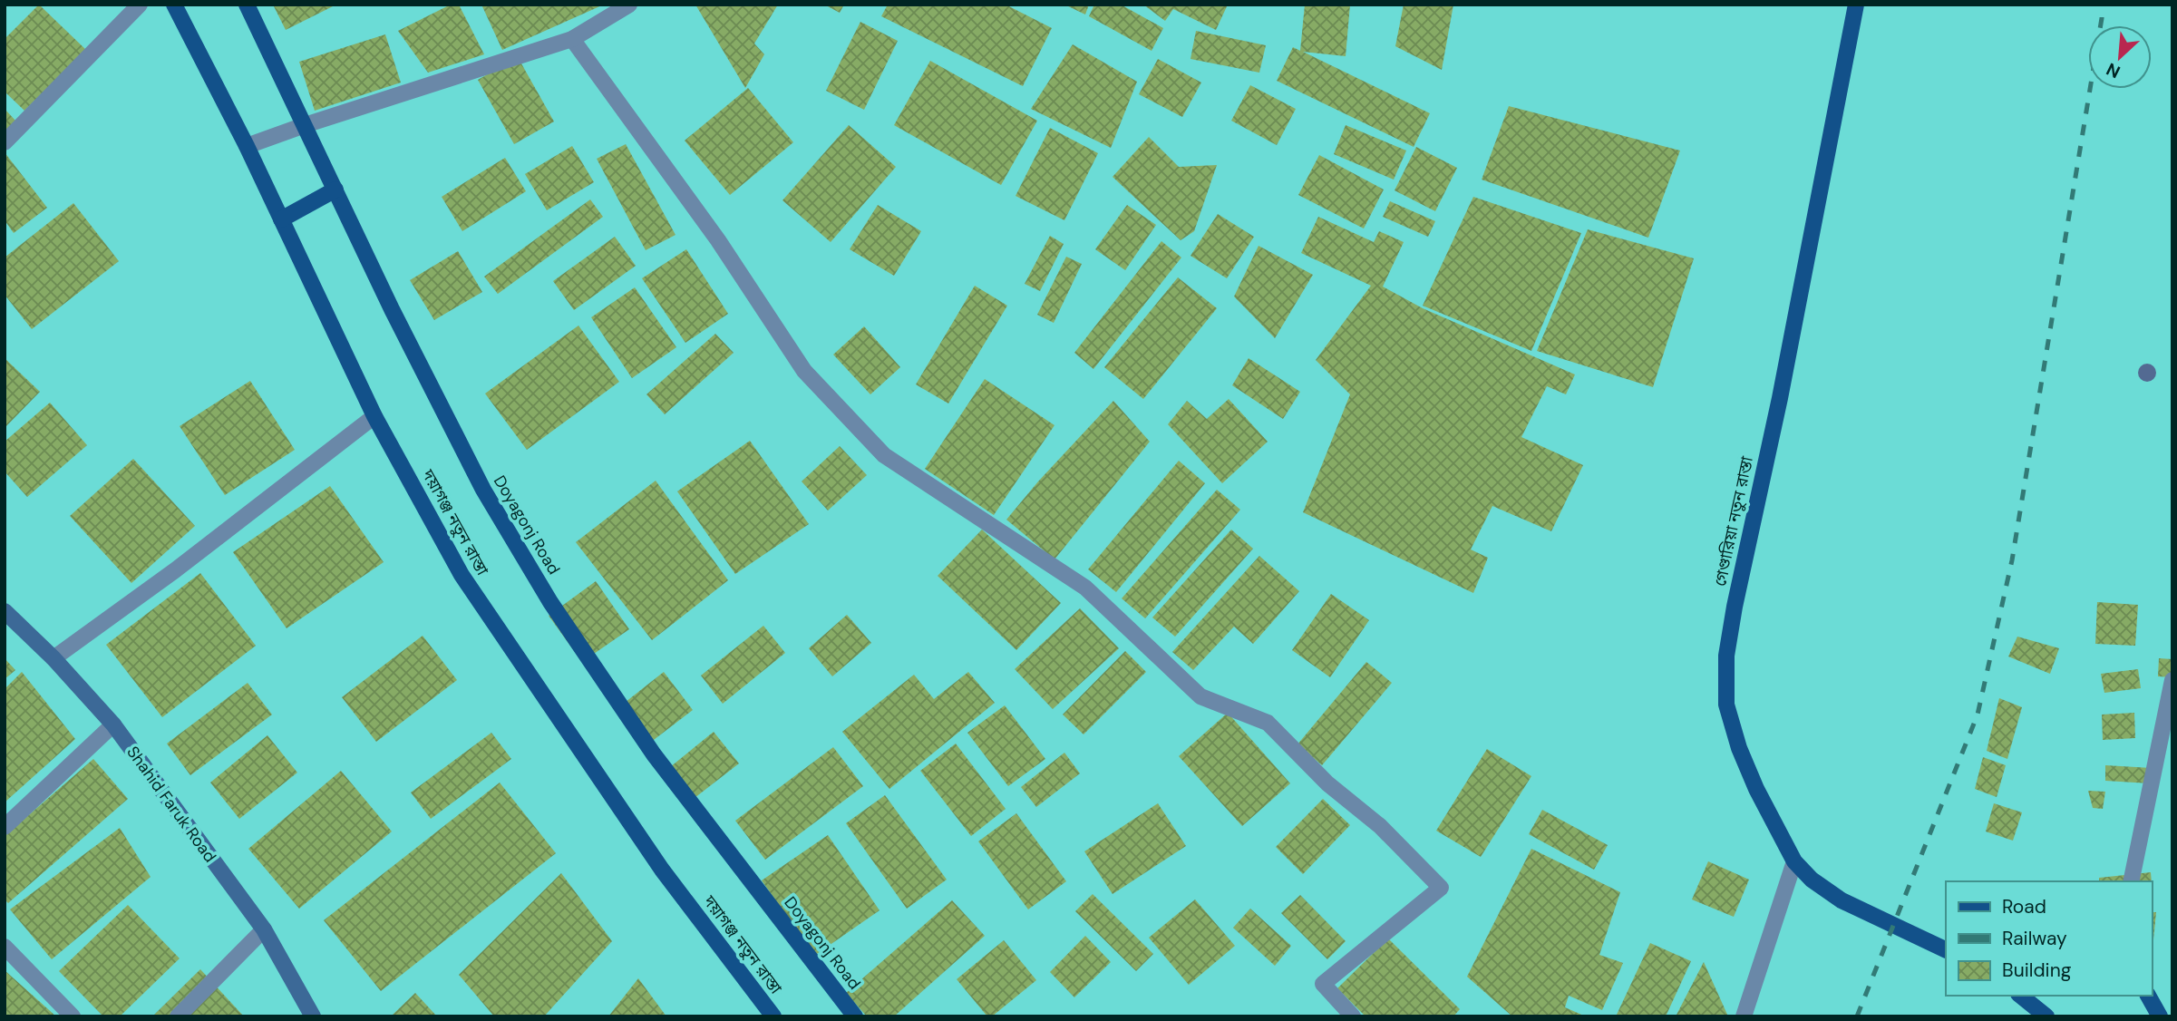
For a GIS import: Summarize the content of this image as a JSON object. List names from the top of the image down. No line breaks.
{"streets":{"main road":["গেণ্ডারিয়া নতুন রাস্তা","দয়াগঞ্জ নতুন রাস্তা","Doyagonj Road","Shahid Faruk Road"]},"legend":["Road","Railway","Building"],"north":"bottom left"}
